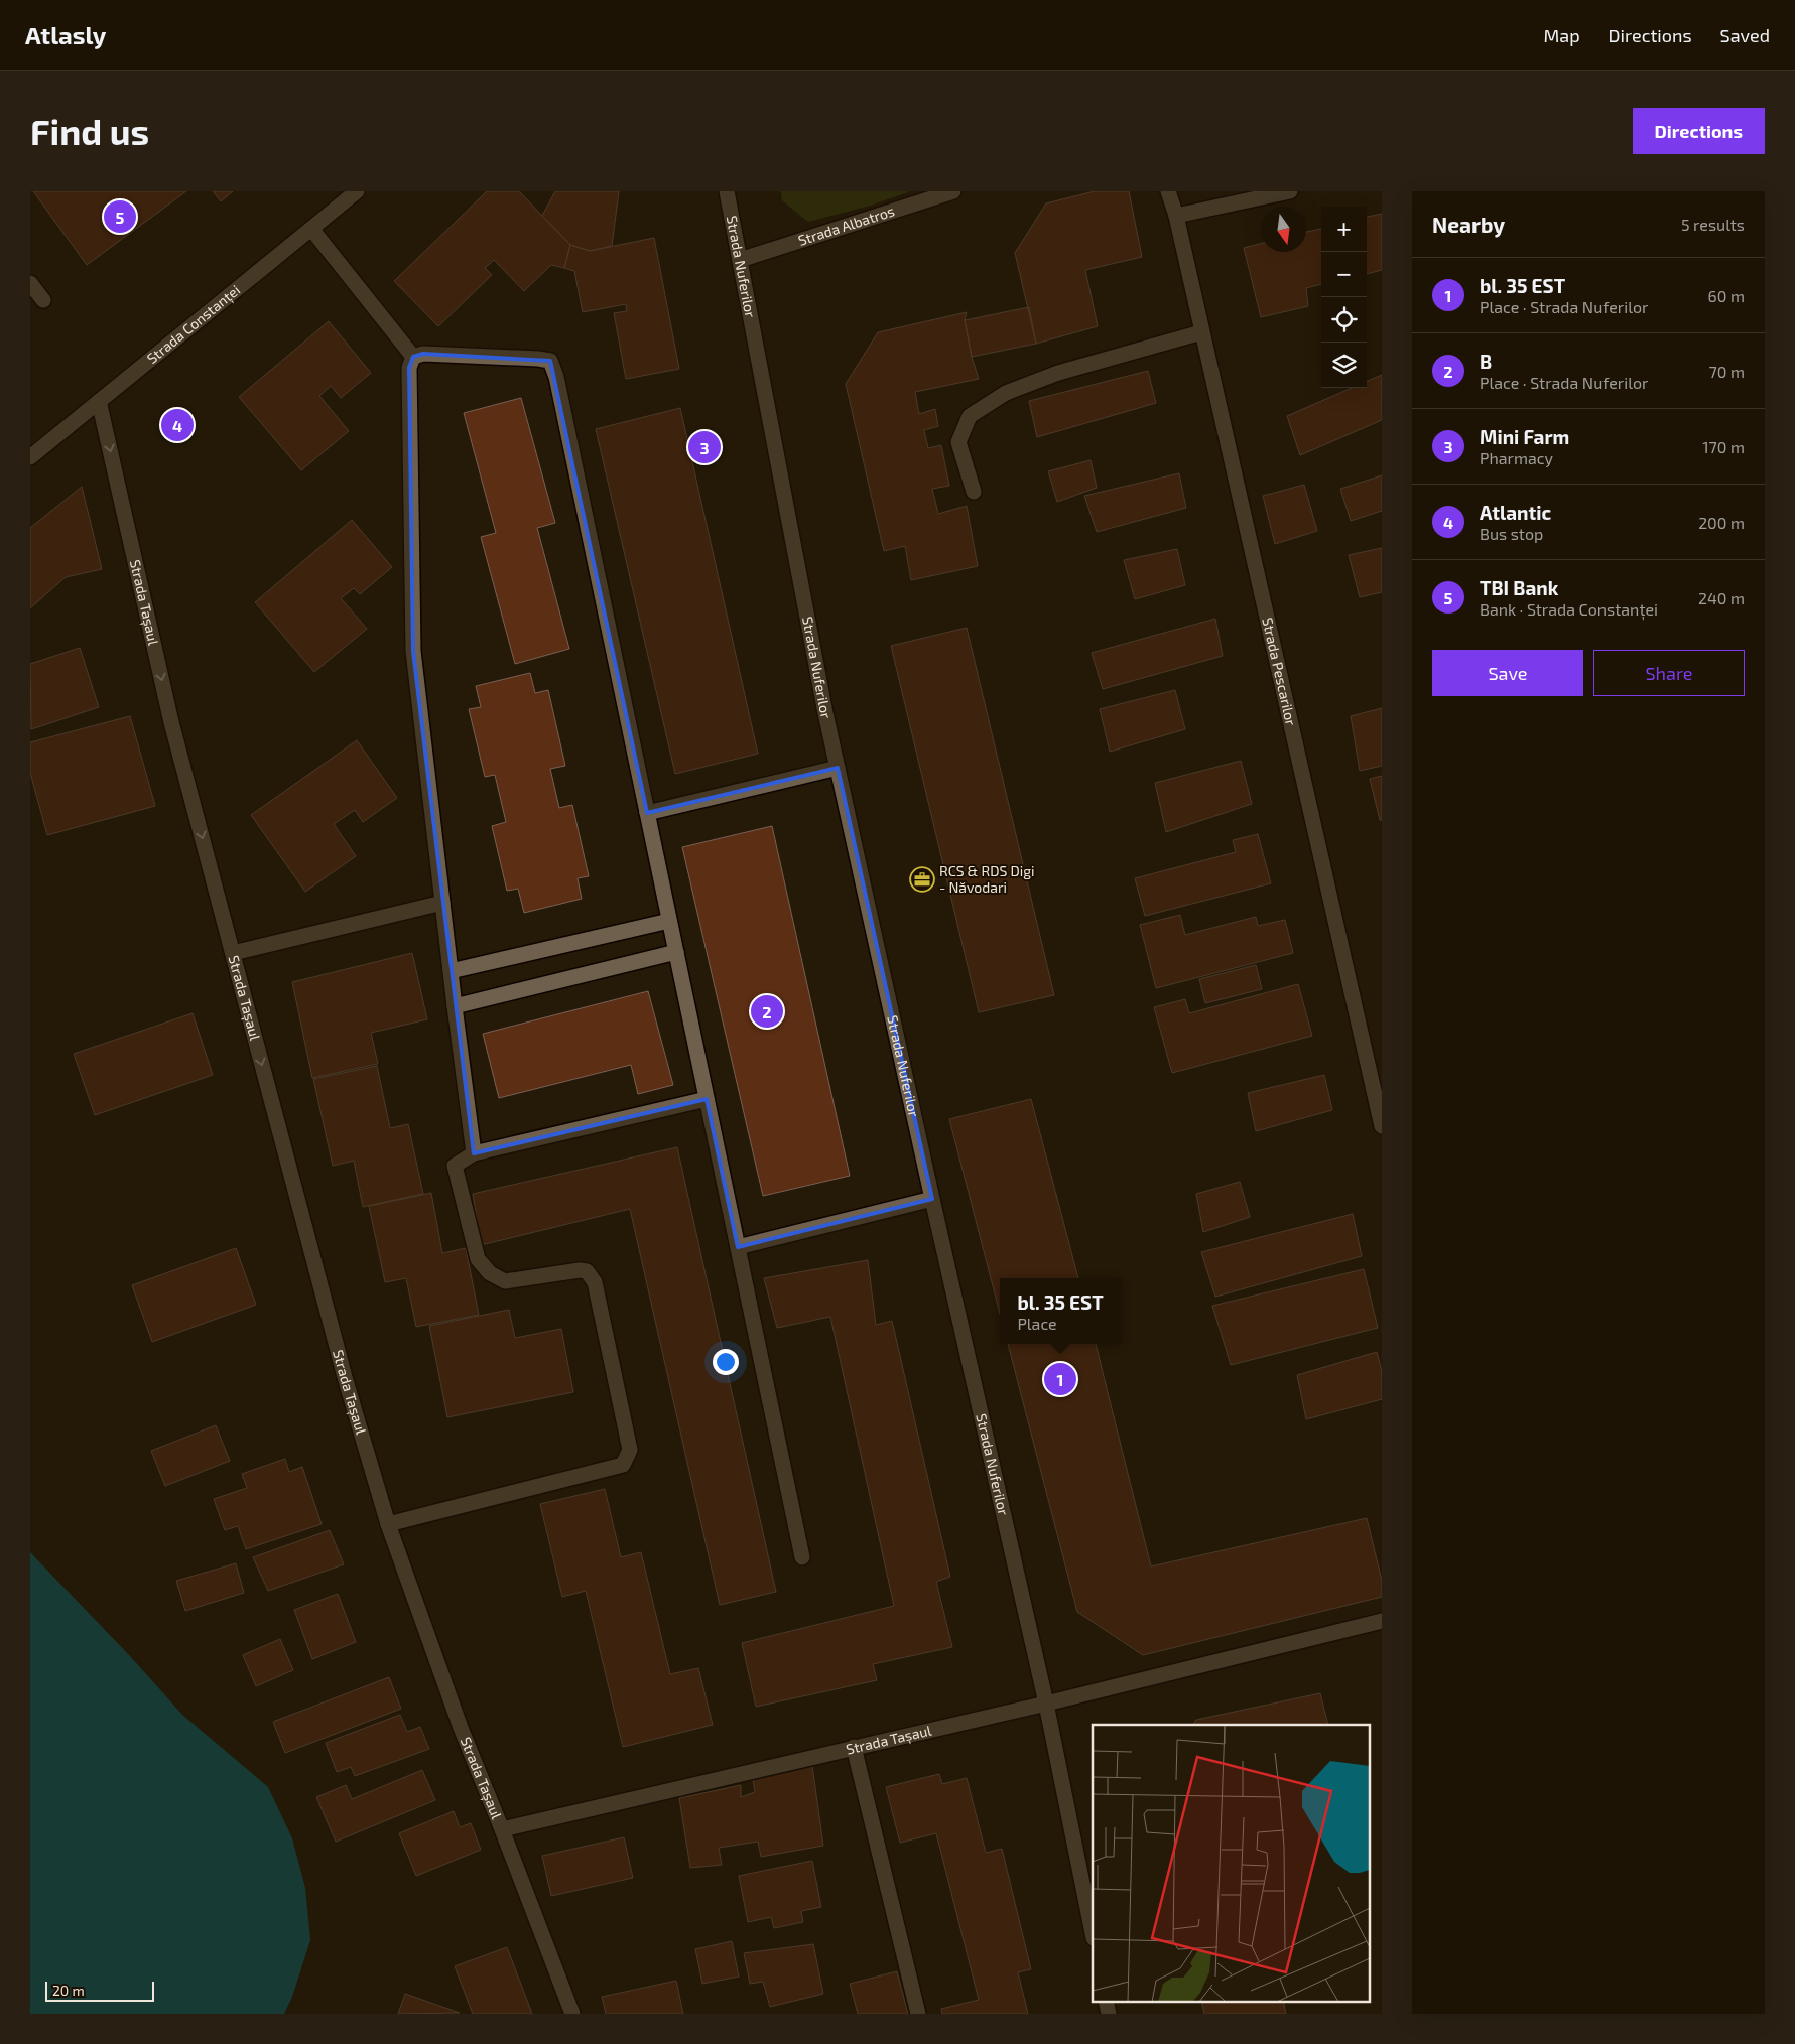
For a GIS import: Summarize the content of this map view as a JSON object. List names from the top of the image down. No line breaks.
{"streets":{"street":["Strada Albatros","Strada Nuferilor","Strada Constanței","Strada Tașaul","Strada Pescarilor"]},"crossings":[["Strada Albatros","Strada Nuferilor"],["Strada Nuferilor","Strada Tașaul"],["Strada Constanței","Strada Tașaul"]],"one_way":["Strada Tașaul"],"places":{"office":["RCS & RDS Digi - Năvodari"]},"scale_bar":"20 m","north":"bottom","page":{"header":"Atlasly","nav":["Map","Directions","Saved"],"buttons":["Directions",["Save","Share"]],"title":"Find us","heading":["Nearby","5 results"],"pins":["5","4","3","2","1"],"map_buttons":["+","−"],"list":[{"mark":"1","name":"bl. 35 EST","note":"Place · Strada Nuferilor","value":"60 m"},{"mark":"2","name":"B","note":"Place · Strada Nuferilor","value":"70 m"},{"mark":"3","name":"Mini Farm","note":"Pharmacy","value":"170 m"},{"mark":"4","name":"Atlantic","note":"Bus stop","value":"200 m"},{"mark":"5","name":"TBI Bank","note":"Bank · Strada Constanței","value":"240 m"}],"popup":["bl. 35 EST","Place"],"scale":"20 m"}}
